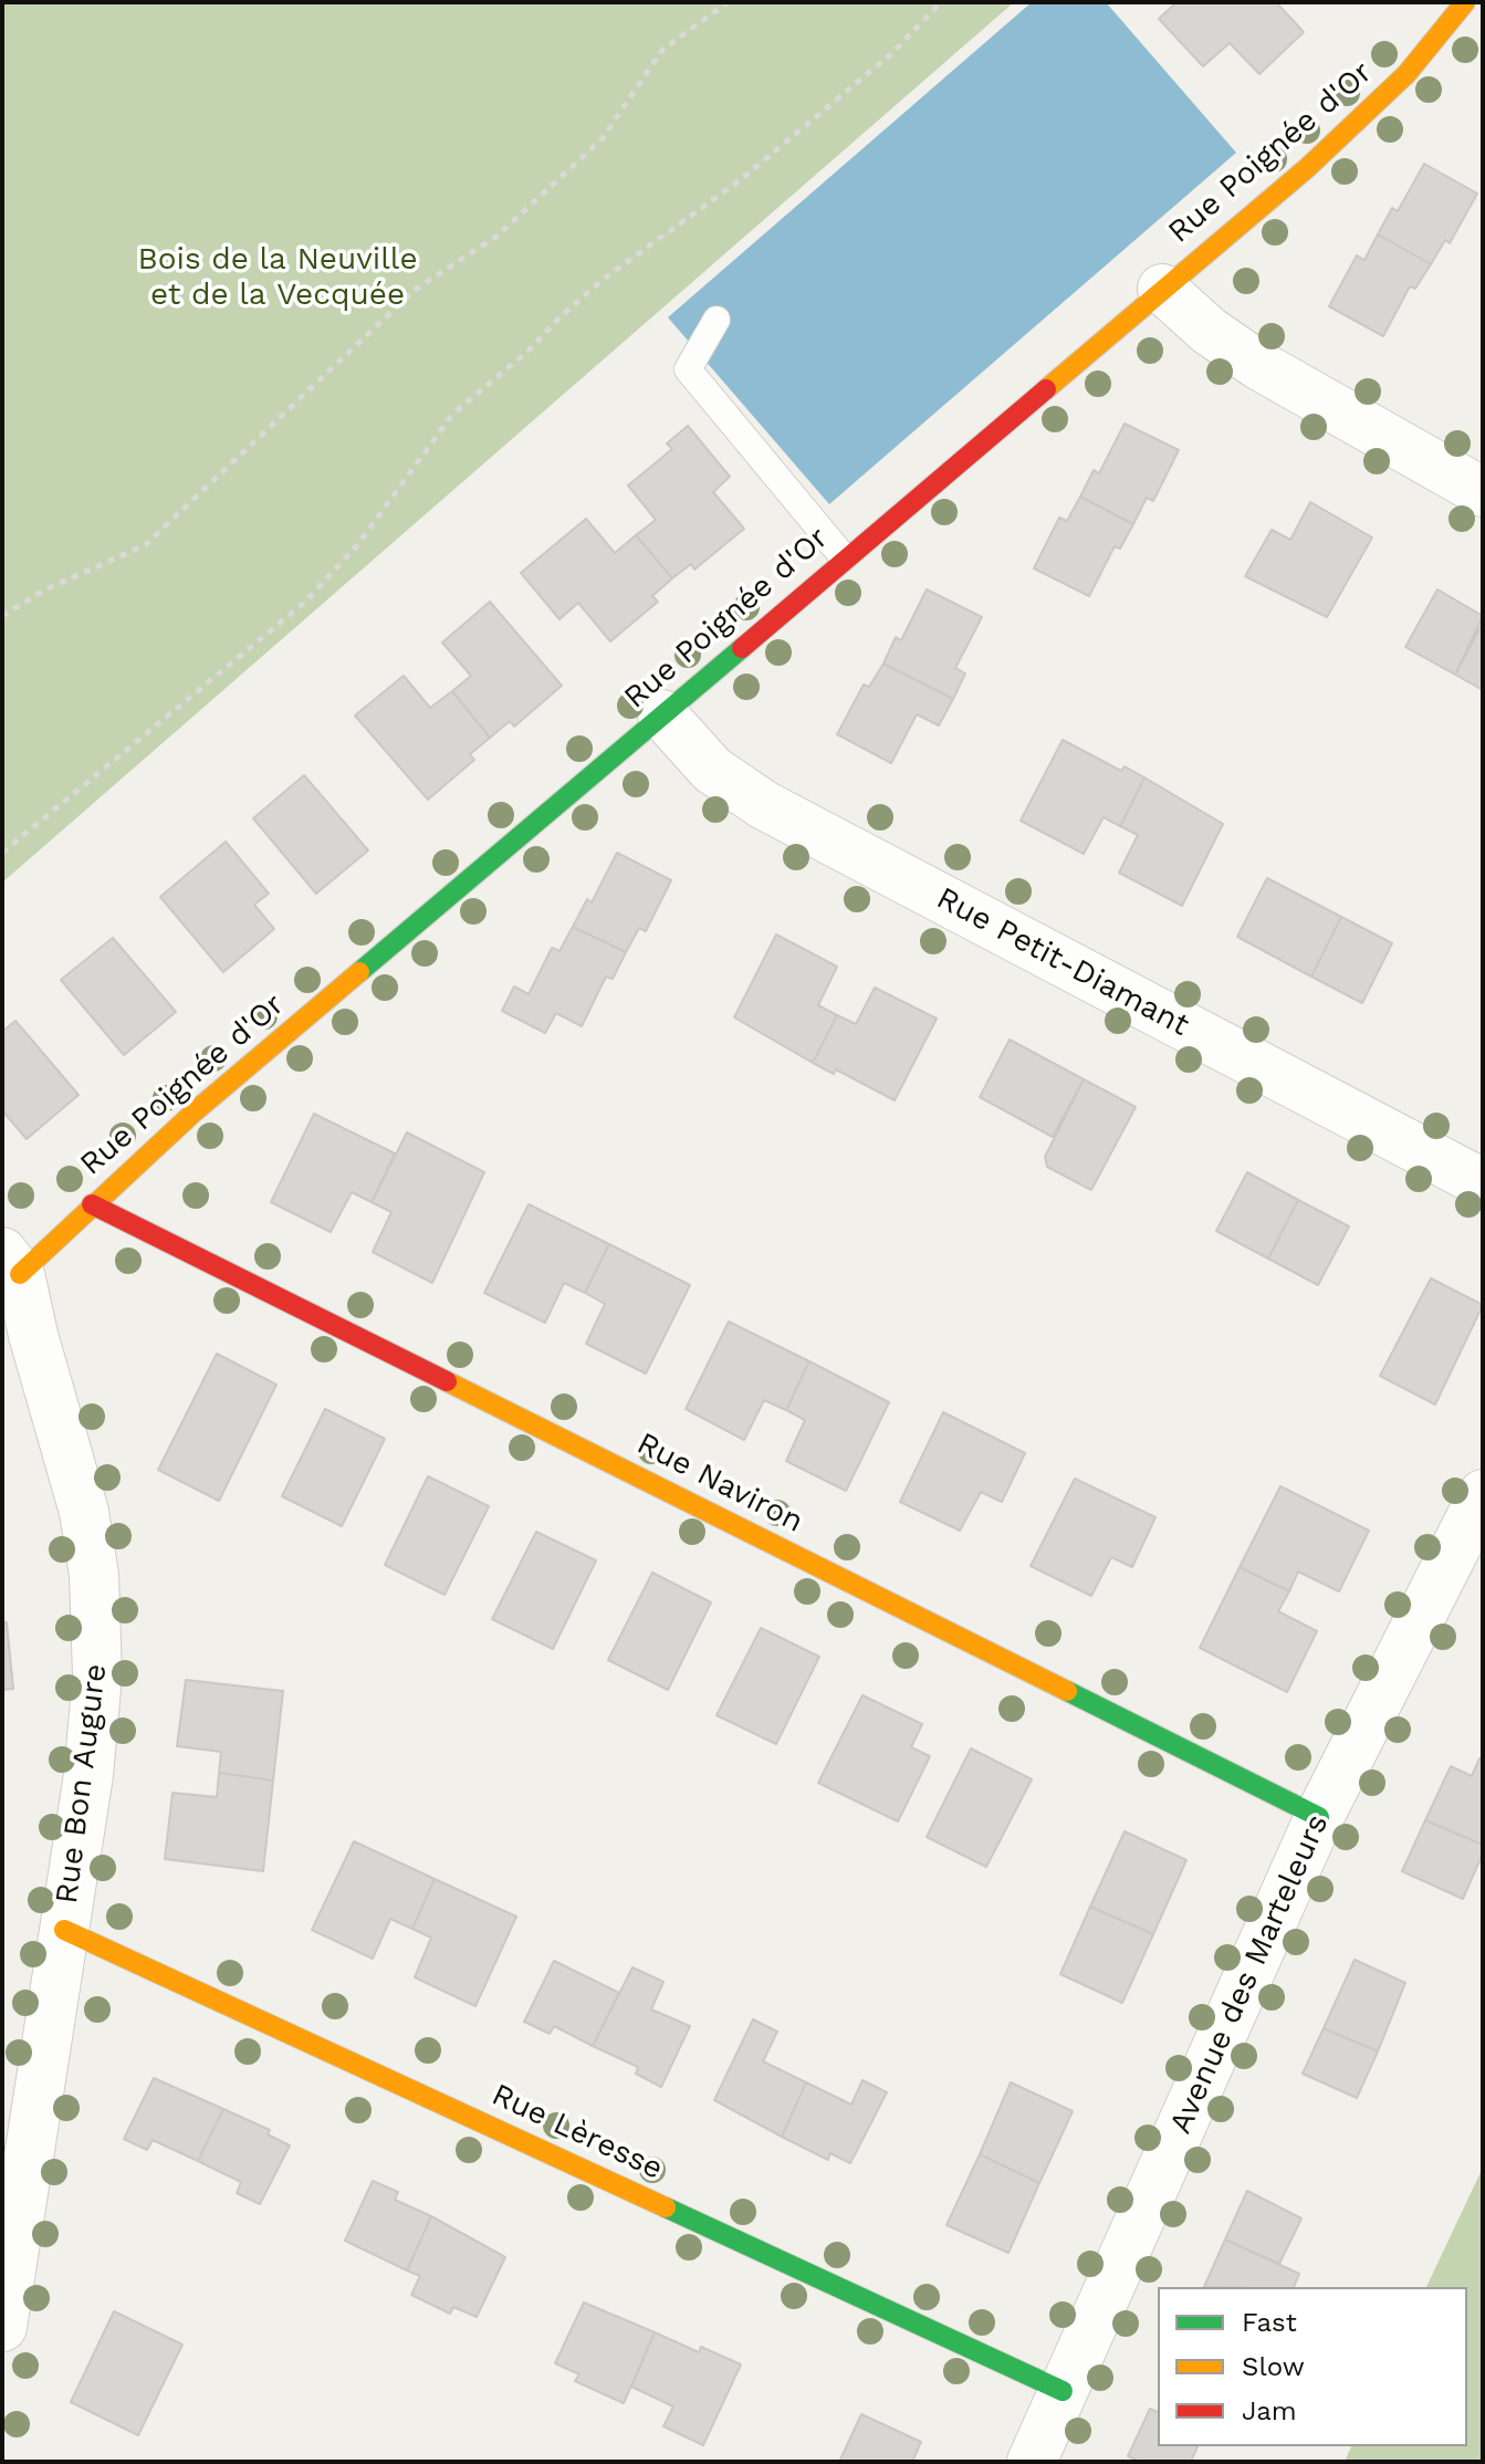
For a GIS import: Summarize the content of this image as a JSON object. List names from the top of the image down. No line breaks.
{"streets":{"street":["Rue Poignée d'Or","Rue Petit-Diamant","Rue Naviron","Rue Bon Augure","Avenue des Marteleurs","Rue Lèresse"]},"crossings":[["Rue Poignée d'Or","Rue Petit-Diamant"],["Rue Poignée d'Or","Rue Naviron"],["Rue Poignée d'Or","Rue Bon Augure"],["Rue Naviron","Avenue des Marteleurs"],["Rue Bon Augure","Rue Lèresse"],["Avenue des Marteleurs","Rue Lèresse"]],"parks":["Bois de la Neuville et de la Vecquée"],"legend":["Fast","Slow","Jam"]}
